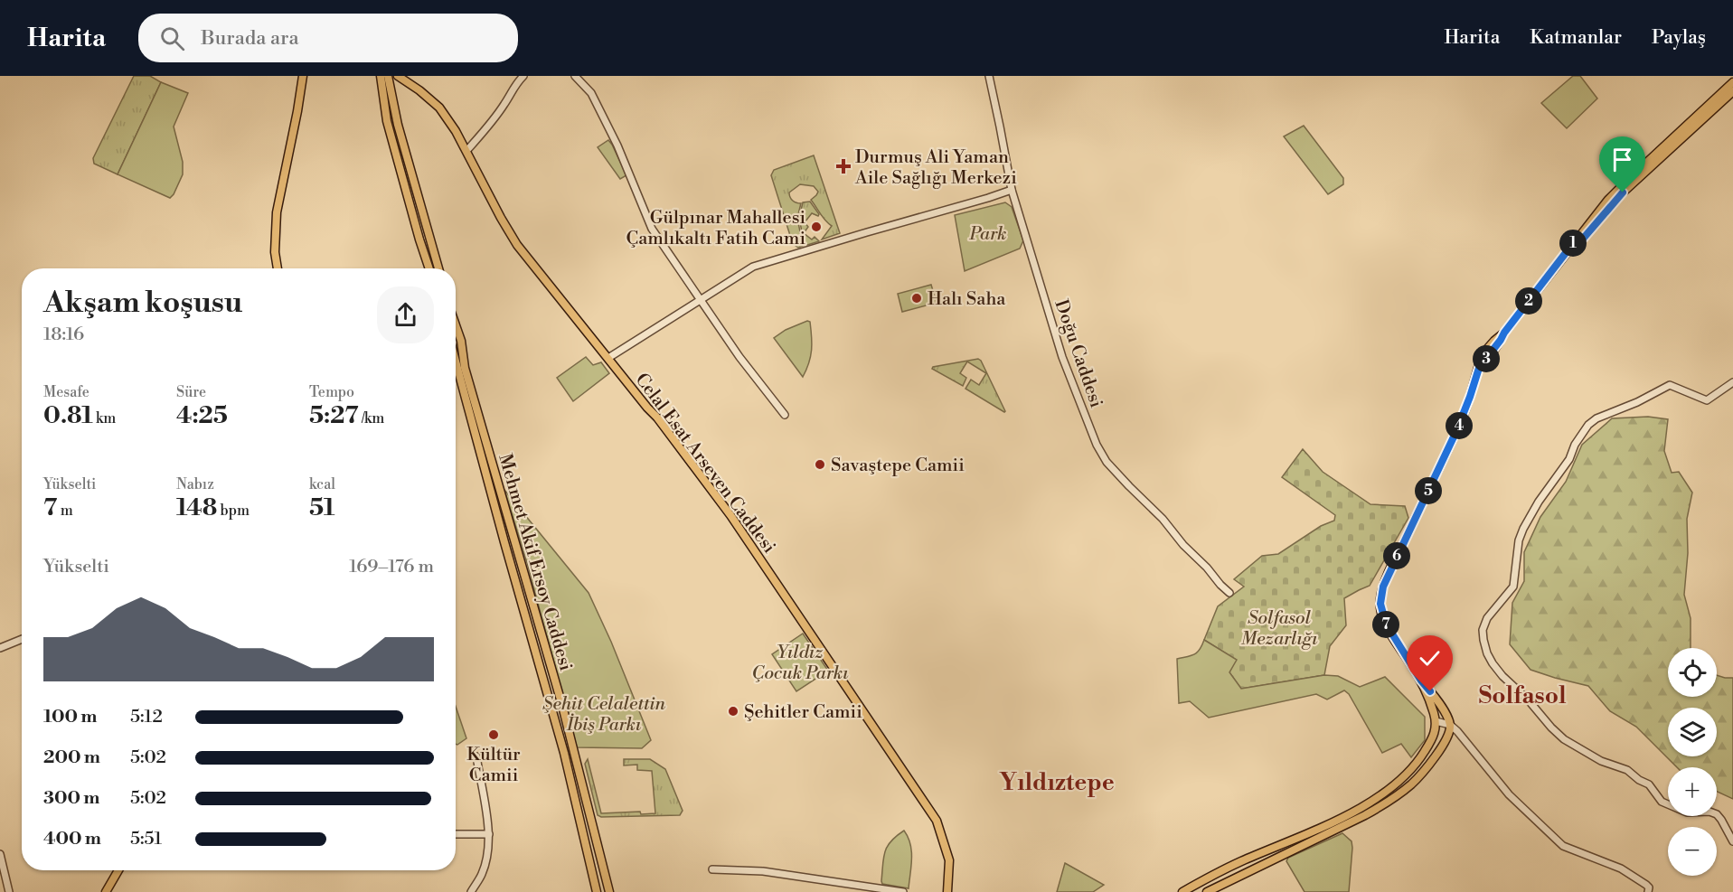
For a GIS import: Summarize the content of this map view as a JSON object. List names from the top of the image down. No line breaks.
{"streets":{"main road":["Celal Esat Arseven Caddesi","Mehmet Akif Ersoy Caddesi"],"street":["Doğu Caddesi"]},"districts":["Solfasol","Yıldıztepe"],"parks":["Park","Solfasol Mezarlığı","Yıldız Çocuk Parkı","Şehit Celalettin İbiş Parkı"],"places":{"health":["Durmuş Ali Yaman Aile Sağlığı Merkezi"],"other":["Gülpınar Mahallesi Çamlıkaltı Fatih Cami","Halı Saha","Savaştepe Camii","Şehitler Camii","Kültür Camii"]},"page":{"header":"Harita","search":"Burada ara","nav":["Harita","Katmanlar","Paylaş"],"pins":["1","2","3","4","5","6","7"],"heading":["Akşam koşusu","18:16"],"stats":[["Mesafe","0.81 km"],["Süre","4:25"],["Tempo","5:27 /km"],["Yükselti","7 m"],["Nabız","148 bpm"],["kcal","51"]],"chart":["Yükselti","169–176 m"],"map_buttons":["+","−"],"list":[{"name":"100 m","note":"5:12"},{"name":"200 m","note":"5:02"},{"name":"300 m","note":"5:02"},{"name":"400 m","note":"5:51"}]}}
